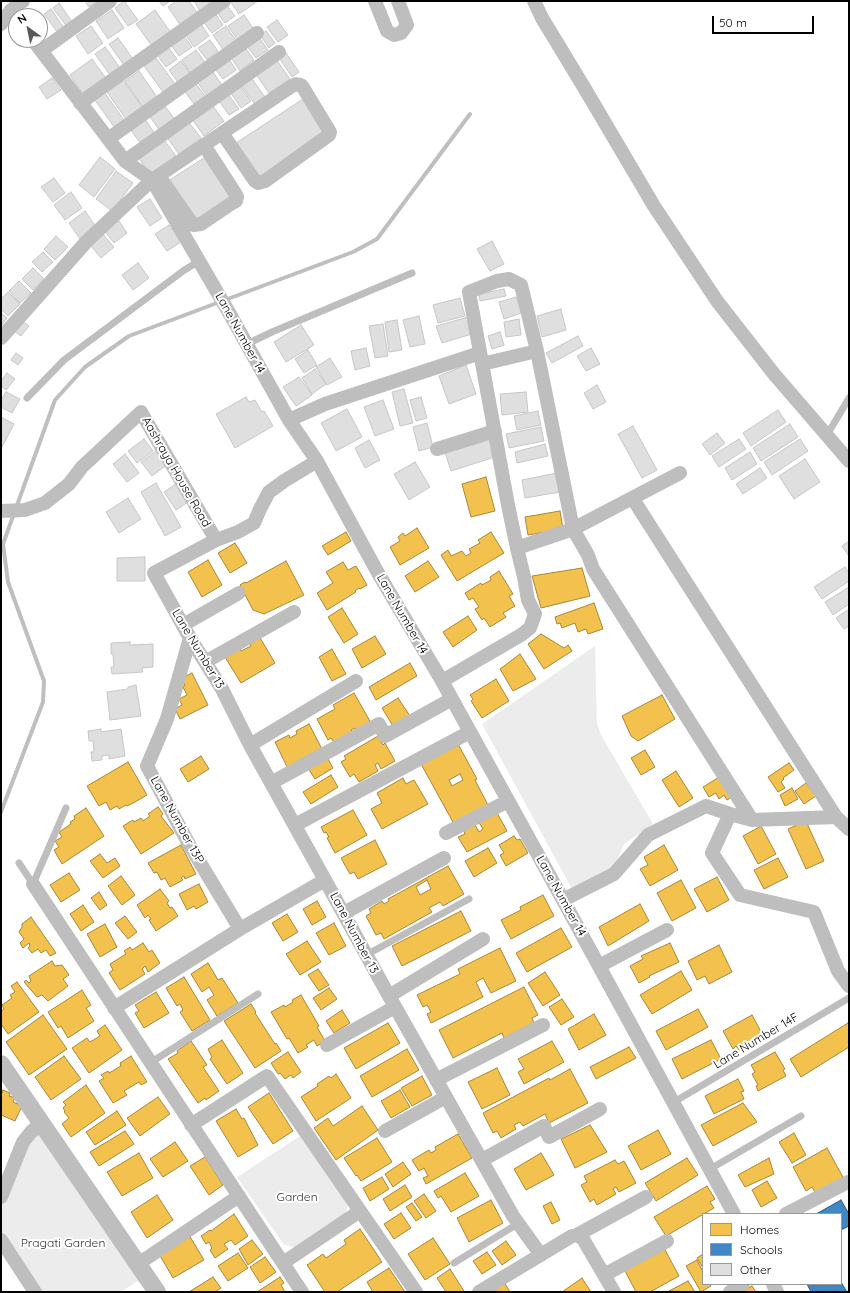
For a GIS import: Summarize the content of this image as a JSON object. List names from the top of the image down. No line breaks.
{"streets":{"street":["Lane Number 14","Aashraya House Road","Lane Number 13","Lane Number 13P"],"lane":["Lane Number 14F"]},"crossings":[["Lane Number 14","Lane Number 14F"],["Aashraya House Road","Lane Number 13"],["Lane Number 13","Lane Number 13P"]],"parks":["Garden","Pragati Garden"],"legend":["Homes","Schools","Other"],"scale_bar":"50 m","north":"top left"}
